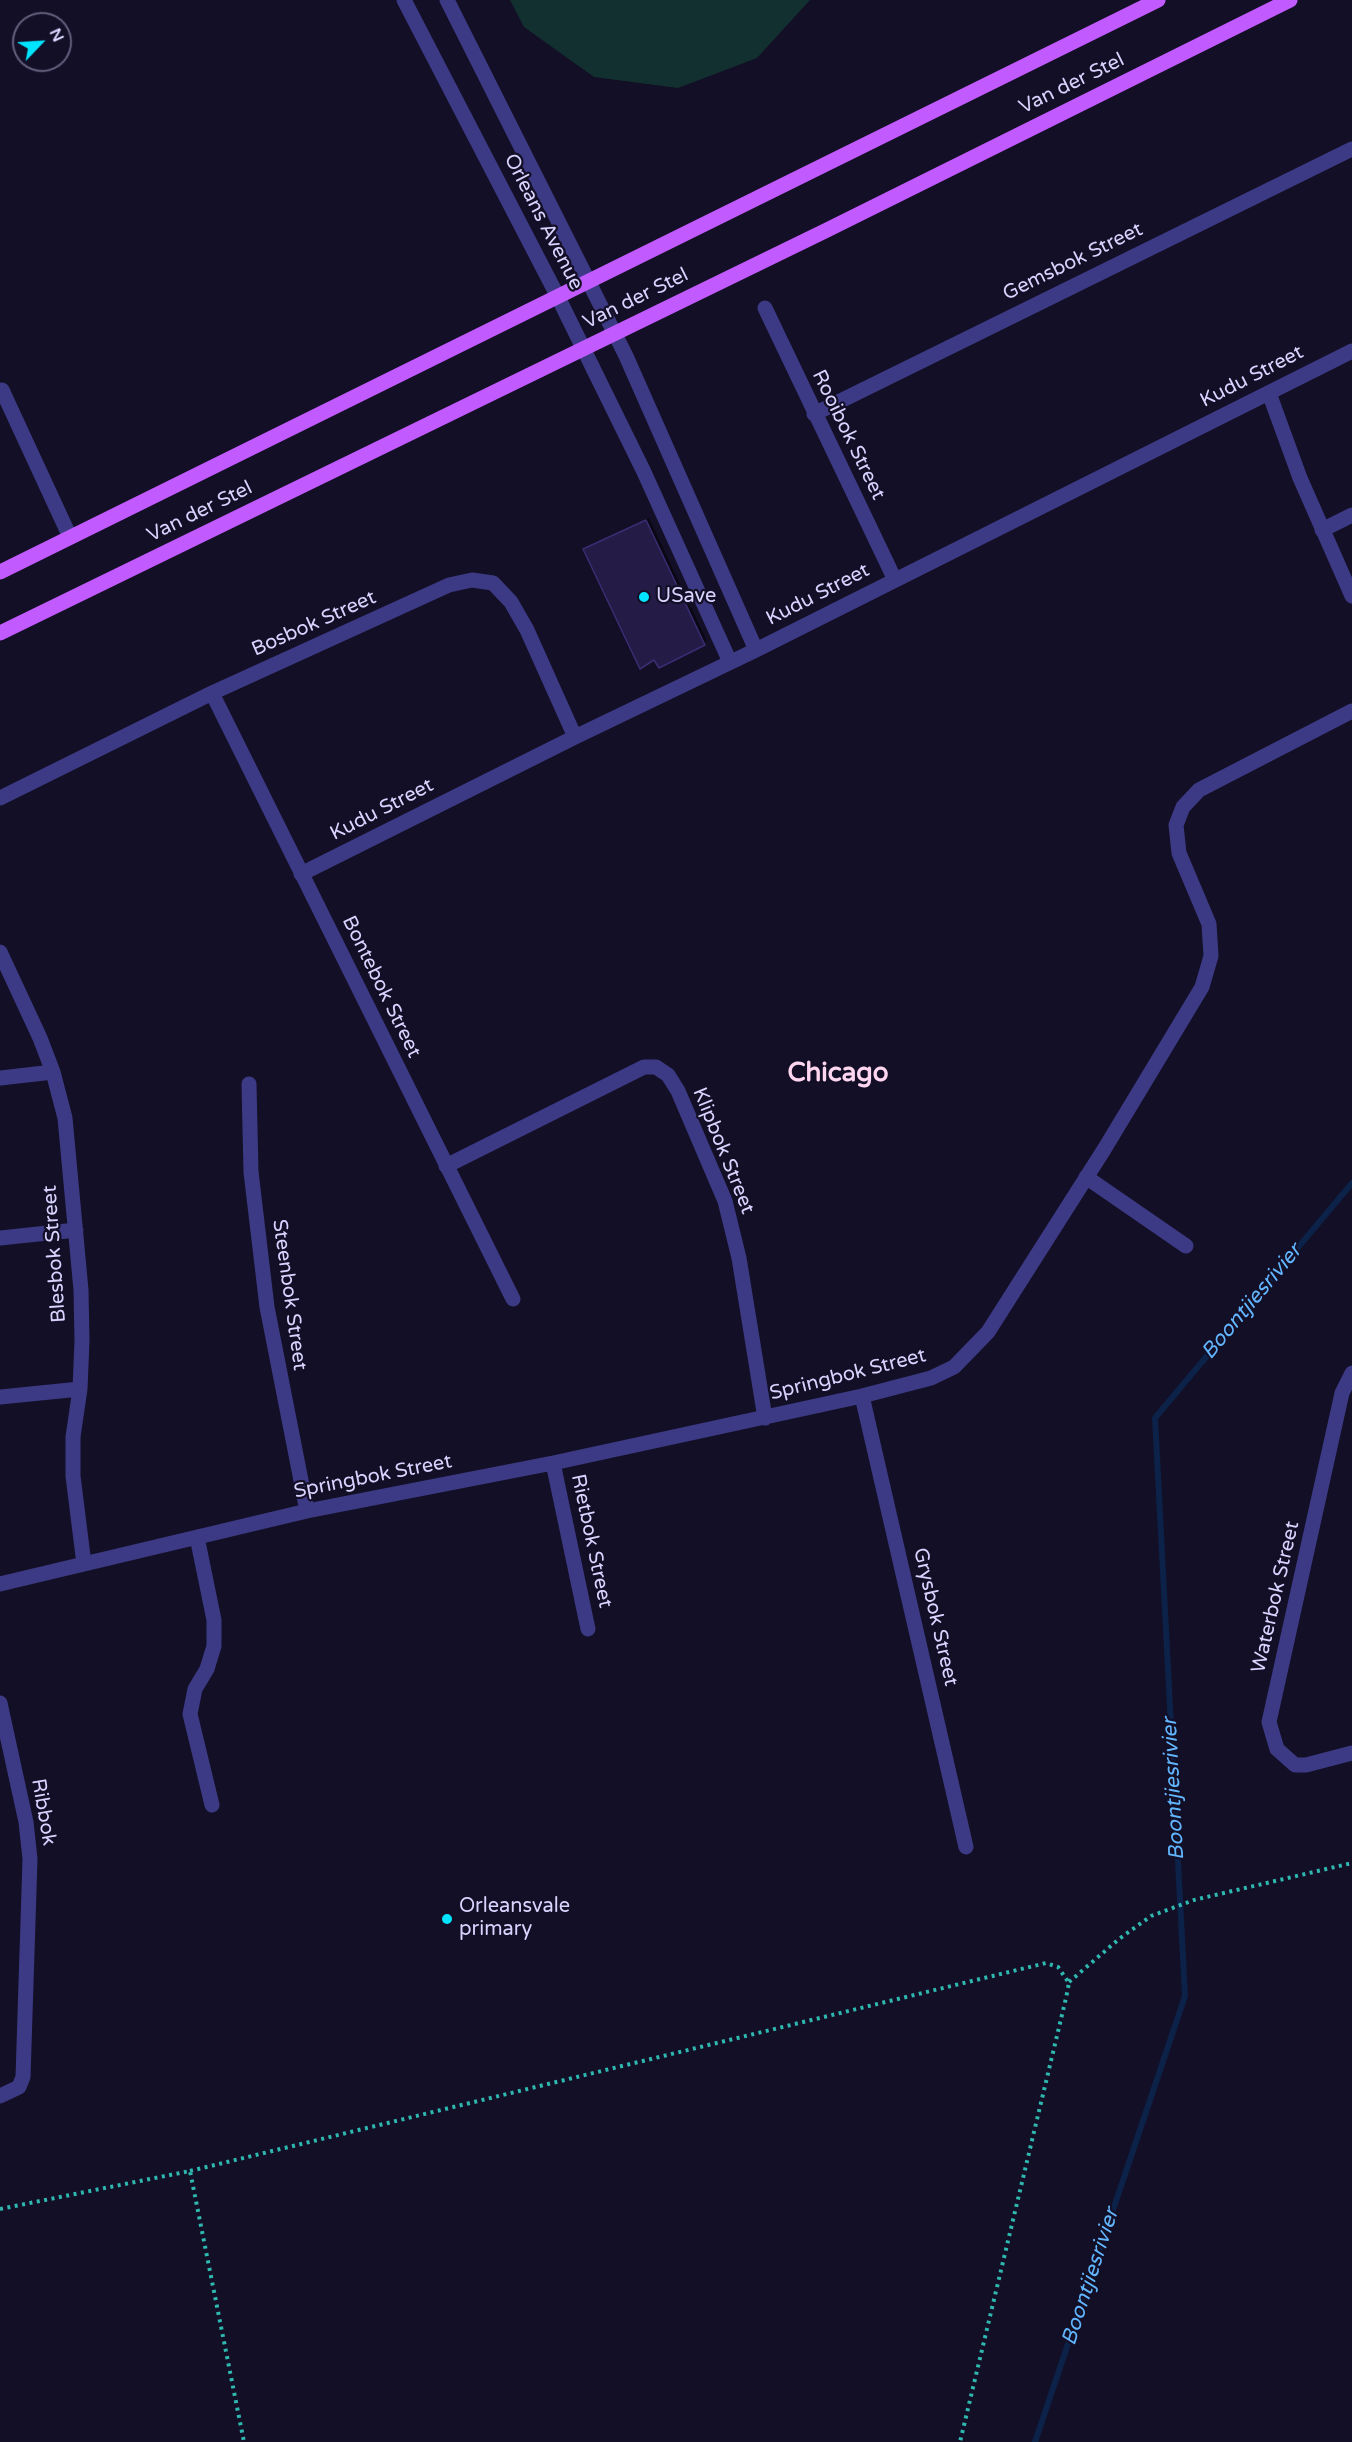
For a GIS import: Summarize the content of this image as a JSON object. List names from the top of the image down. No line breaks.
{"streets":{"main road":["Van der Stel"],"street":["Orleans Avenue","Gemsbok Street","Kudu Street","Rooibok Street","Bosbok Street","Bontebok Street","Klipbok Street","Blesbok Street","Steenbok Street","Springbok Street","Rietbok Street","Waterbok Street","Grysbok Street","Ribbok"]},"crossings":[["Van der Stel","Orleans Avenue"],["Orleans Avenue","Kudu Street"],["Gemsbok Street","Rooibok Street"],["Kudu Street","Rooibok Street"],["Kudu Street","Bosbok Street"],["Kudu Street","Bontebok Street"],["Bosbok Street","Bontebok Street"],["Bontebok Street","Klipbok Street"],["Klipbok Street","Springbok Street"],["Blesbok Street","Springbok Street"],["Steenbok Street","Springbok Street"],["Springbok Street","Rietbok Street"],["Springbok Street","Grysbok Street"]],"districts":["Chicago"],"water":["Boontjiesrivier"],"places":["USave","Orleansvale primary"],"north":"top right"}
